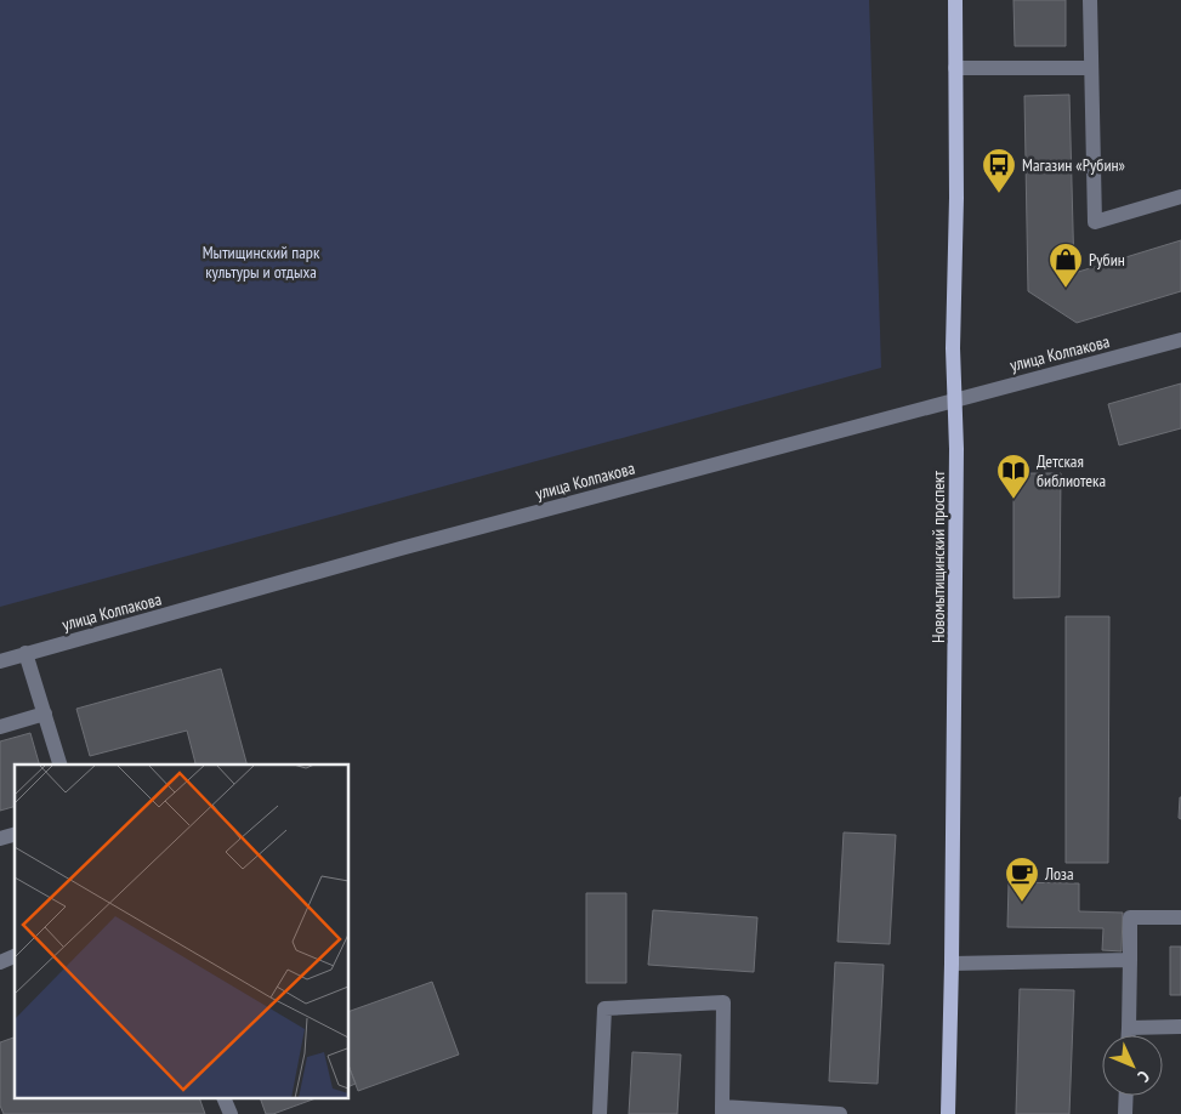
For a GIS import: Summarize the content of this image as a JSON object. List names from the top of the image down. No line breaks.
{"streets":{"main road":["Новомытищинский проспект"],"street":["улица Колпакова"]},"crossings":[["улица Колпакова","Новомытищинский проспект"]],"parks":["Мытищинский парк культуры и отдыха"],"places":{"bus stop":["Магазин «Рубин»"],"shop":["Рубин"],"library":["Детская библиотека"],"cafe":["Лоза"]},"north":"bottom right"}
